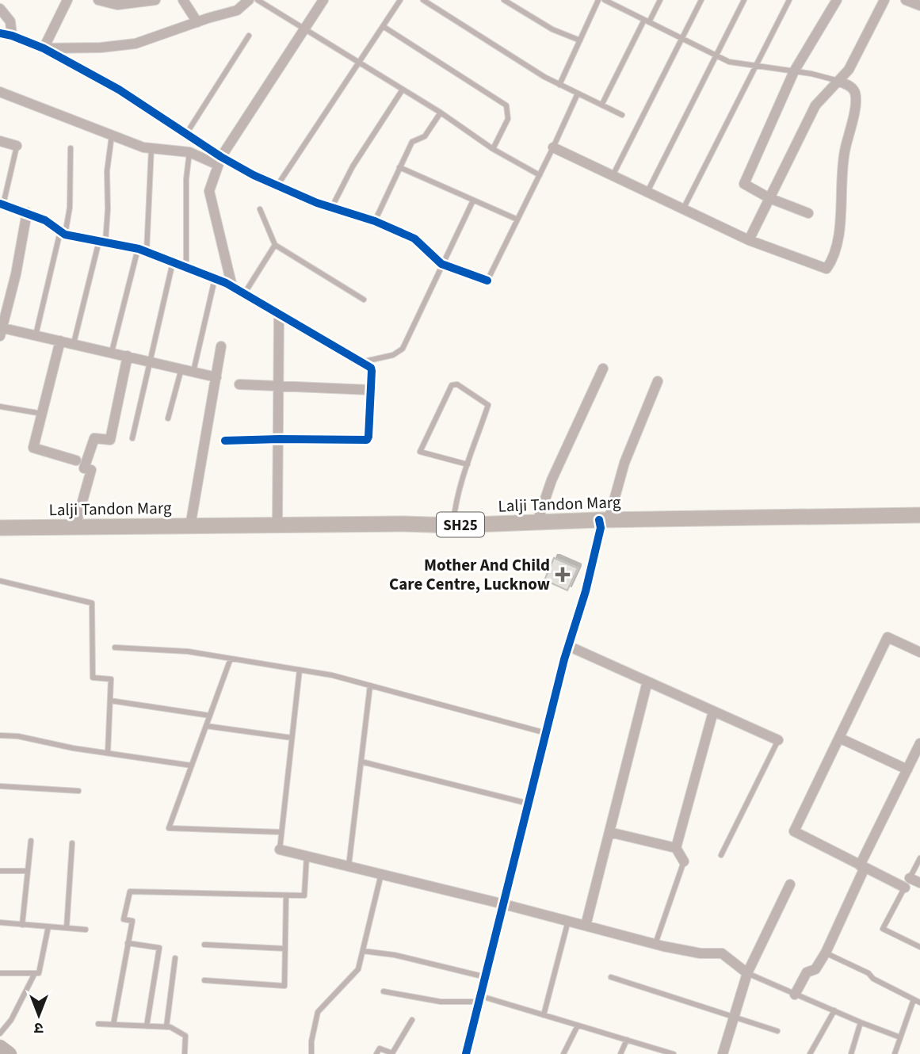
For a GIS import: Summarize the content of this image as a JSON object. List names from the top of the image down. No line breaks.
{"streets":{"main road":["Lalji Tandon Marg","SH25"]},"places":{"health":["Mother And Child Care Centre, Lucknow"]},"north":"bottom"}
